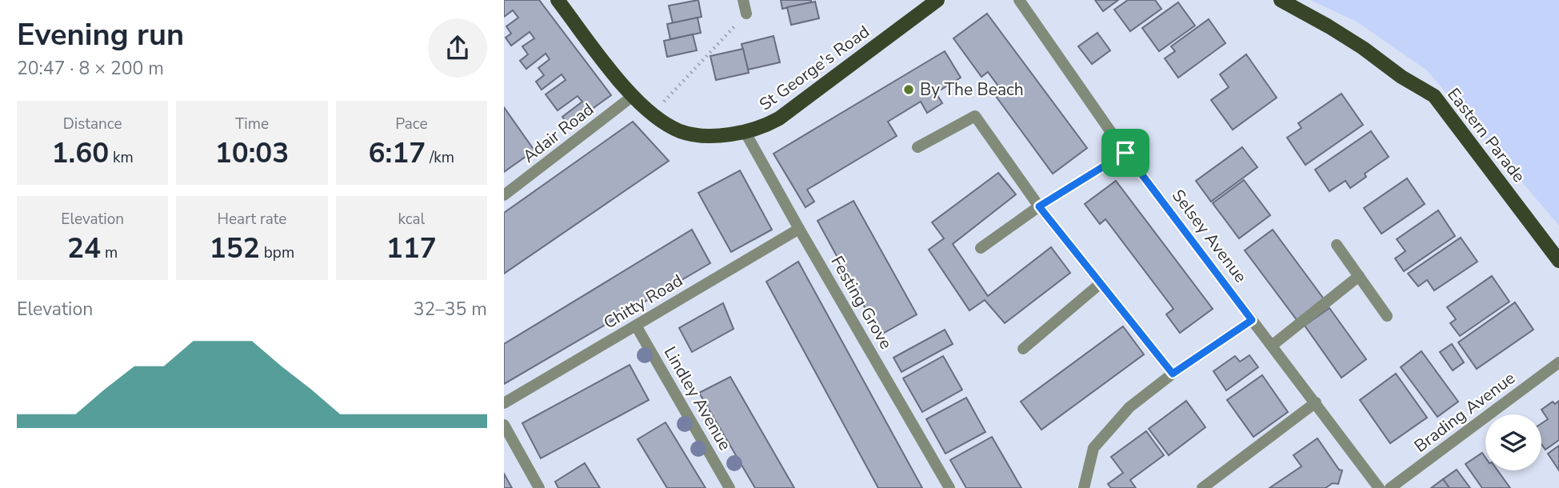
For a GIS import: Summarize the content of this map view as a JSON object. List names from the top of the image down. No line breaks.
{"streets":{"main road":["St George's Road","Eastern Parade"],"street":["Adair Road","Selsey Avenue","Chitty Road","Festing Grove","Lindley Avenue","Brading Avenue"]},"crossings":[["St George's Road","Adair Road"],["St George's Road","Festing Grove"],["Chitty Road","Festing Grove"],["Chitty Road","Lindley Avenue"]],"places":["By The Beach"],"page":{"heading":["Evening run","20:47 · 8 × 200 m"],"stats":[["Distance","1.60 km"],["Time","10:03"],["Pace","6:17 /km"],["Elevation","24 m"],["Heart rate","152 bpm"],["kcal","117"]],"chart":["Elevation","32–35 m"]}}
